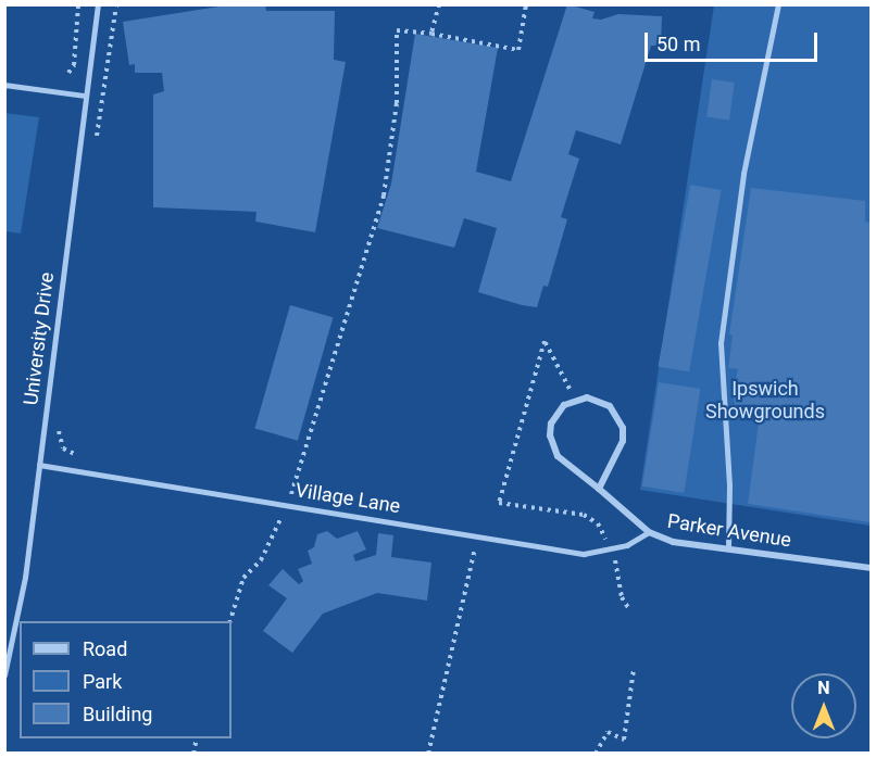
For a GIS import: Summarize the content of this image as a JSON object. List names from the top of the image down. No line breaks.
{"streets":{"street":["Parker Avenue"],"lane":["University Drive","Village Lane"]},"crossings":[["University Drive","Village Lane"],["Village Lane","Parker Avenue"]],"parks":["Ipswich Showgrounds"],"legend":["Road","Park","Building"],"scale_bar":"50 m","north":"top"}
